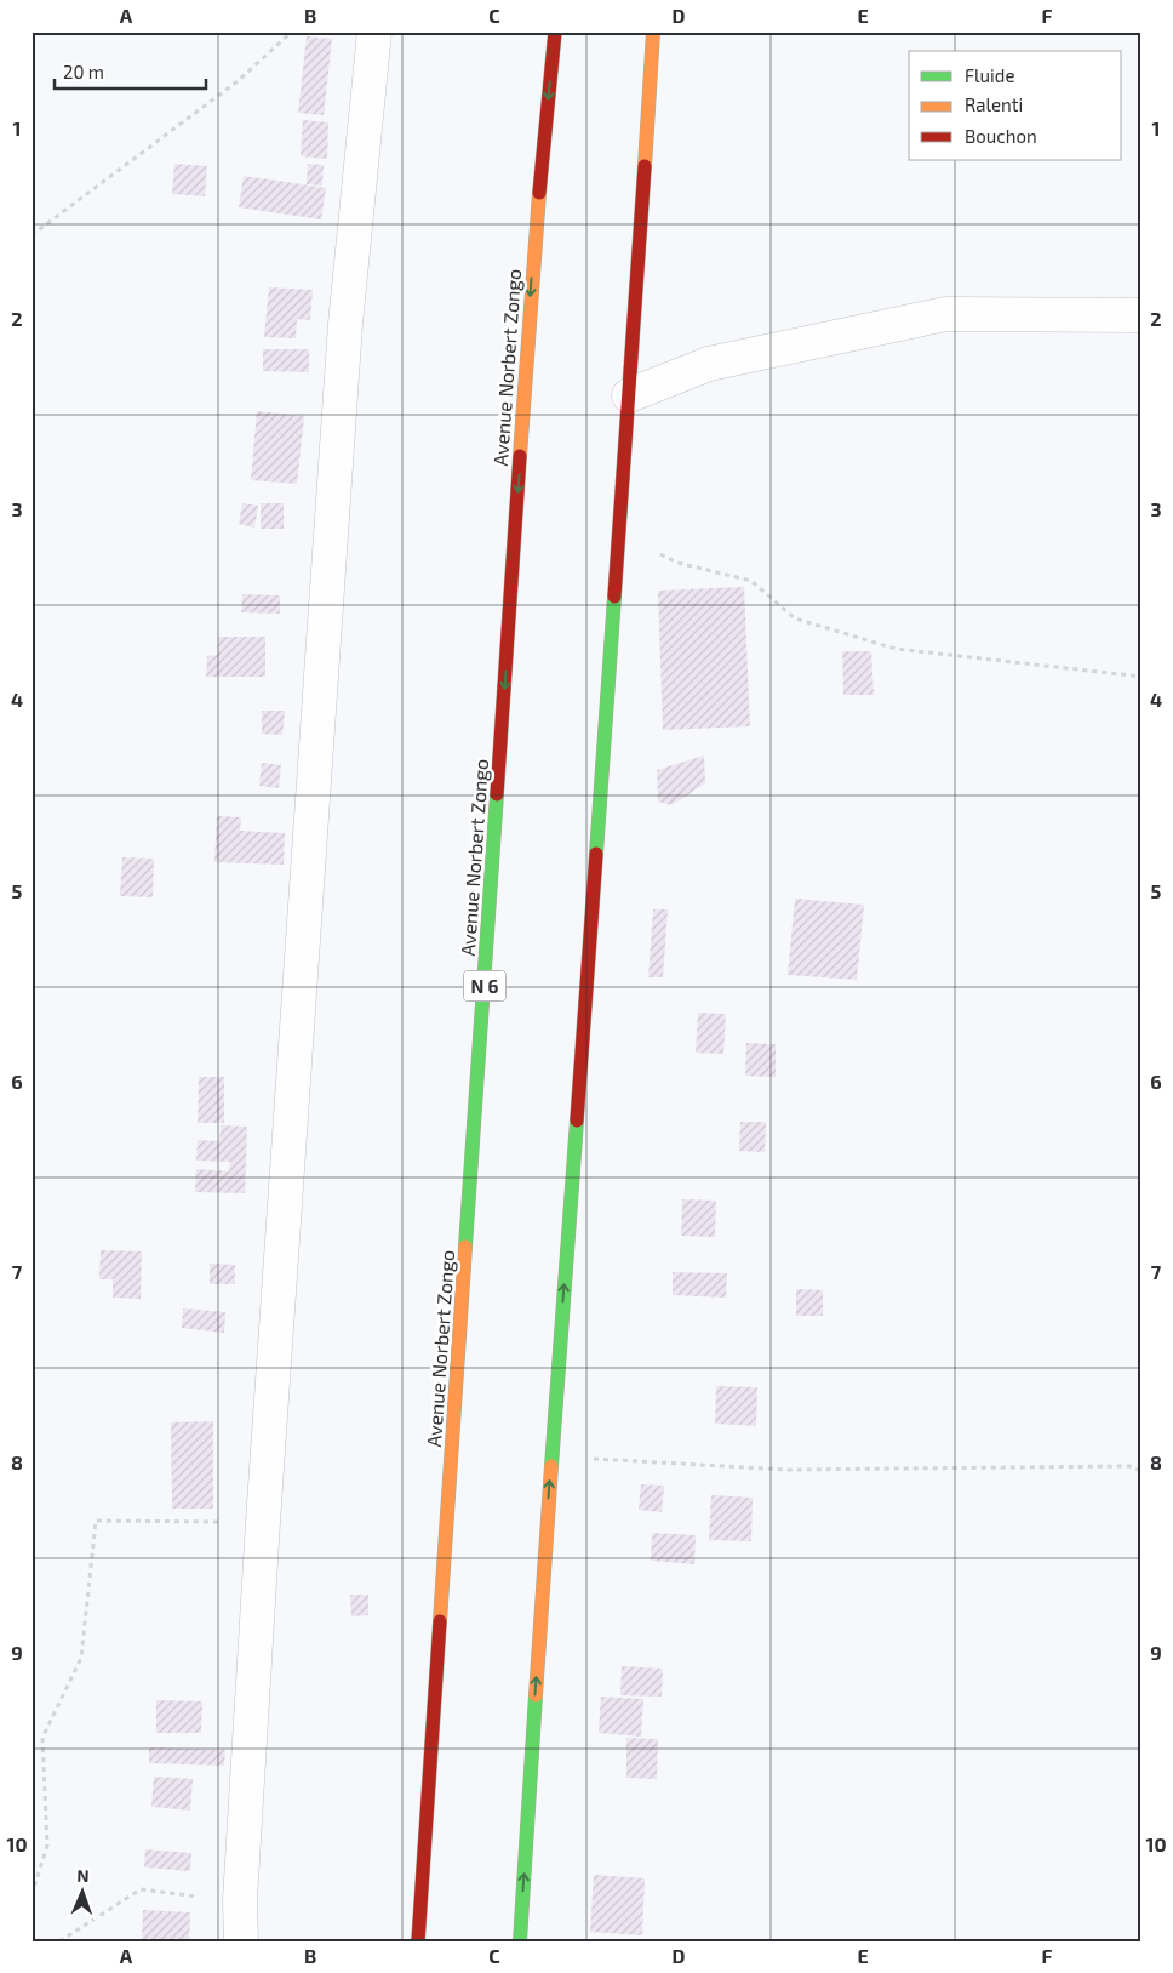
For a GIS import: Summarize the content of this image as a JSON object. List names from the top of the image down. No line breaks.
{"streets":{"main road":["Avenue Norbert Zongo","N 6"]},"legend":["Fluide","Ralenti","Bouchon"],"scale_bar":"20 m","north":"top","grid":{"columns":["A","B","C","D","E","F"],"rows":["1","2","3","4","5","6","7","8","9","10"]}}
